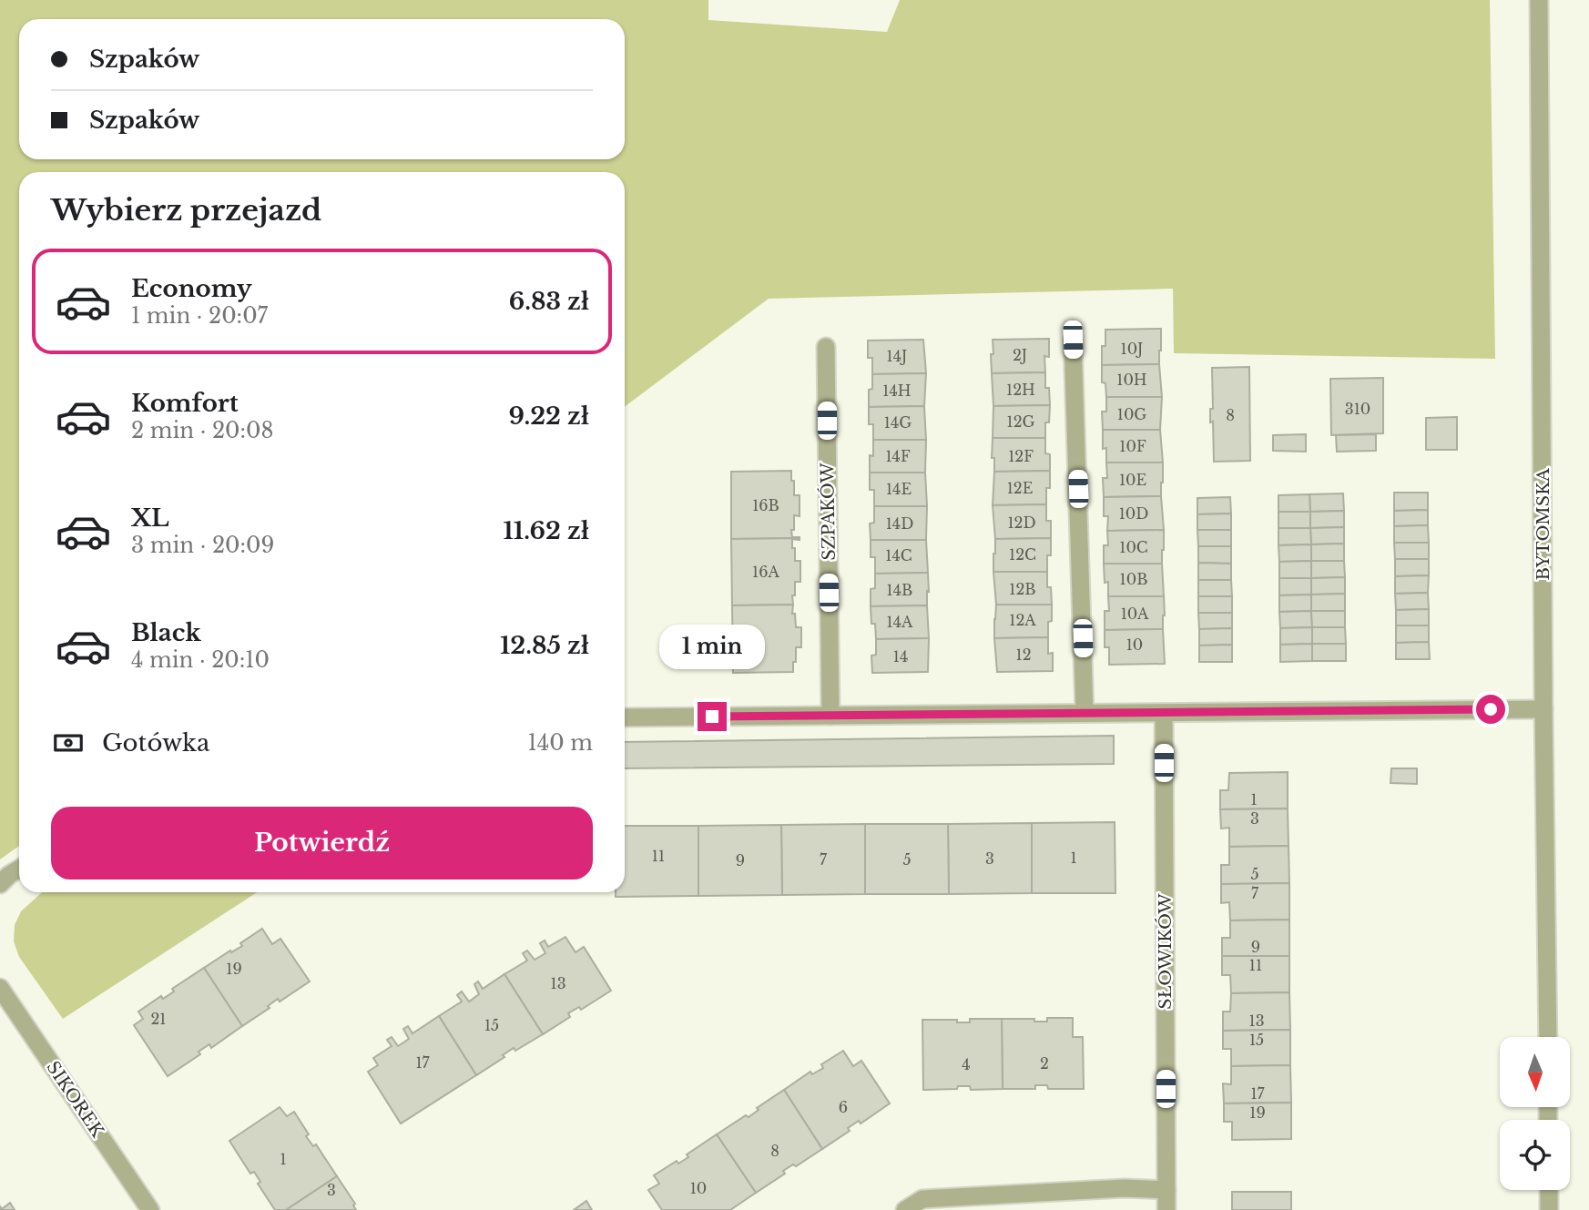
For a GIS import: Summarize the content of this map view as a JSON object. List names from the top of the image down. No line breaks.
{"streets":{"street":["SZPAKÓW","BYTOMSKA","SŁOWIKÓW","SIKOREK"]},"house_numbers":["10J","2J","14J","10H","12H","14H","310","10G","8","12G","14G","10F","14F","12F","10E","12E","14E","16B","10D","12D","14D","10C","12C","14C","16A","10B","12B","14B","10A","12A","14A","10","12","14","1","3","11","1","3","7","5","9","5","7","9","11","19","13","21","13","15","15","17","2","4","17","6","19","8","1","10","3"],"north":"bottom","page":{"banner":["Szpaków","Szpaków"],"heading":"Wybierz przejazd","list":[{"name":"Economy","note":"1 min · 20:07","value":"6.83 zł"},{"name":"Komfort","note":"2 min · 20:08","value":"9.22 zł"},{"name":"XL","note":"3 min · 20:09","value":"11.62 zł"},{"name":"Black","note":"4 min · 20:10","value":"12.85 zł"}],"bubble":"1 min","pay":["Gotówka","140 m"],"buttons":"Potwierdź"}}
